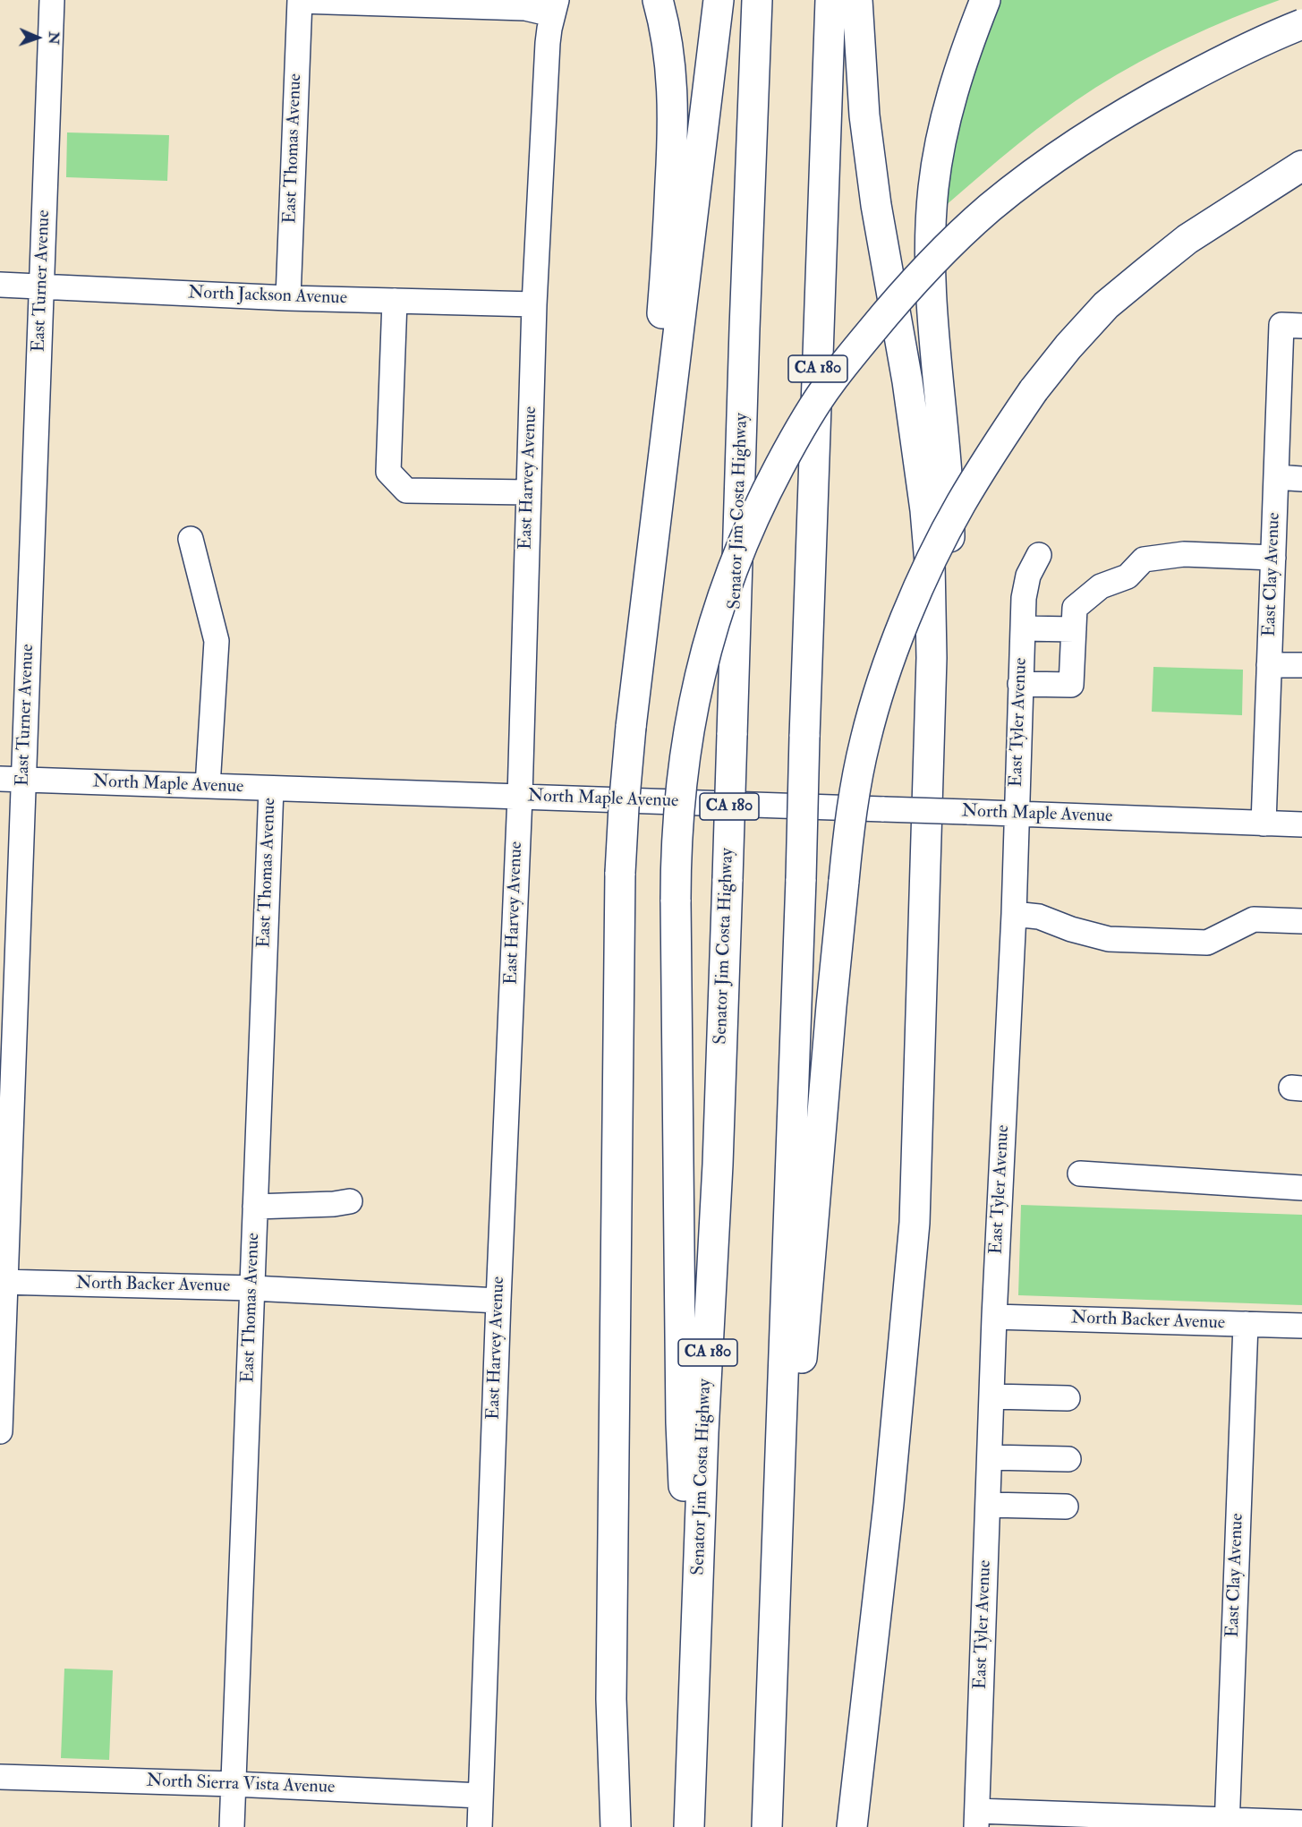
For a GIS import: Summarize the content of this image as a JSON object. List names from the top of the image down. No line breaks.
{"streets":{"highway":["CA 180","Senator Jim Costa Highway"],"street":["East Thomas Avenue","East Turner Avenue","North Jackson Avenue","East Harvey Avenue","East Clay Avenue","East Tyler Avenue","North Maple Avenue","North Backer Avenue","North Sierra Vista Avenue"]},"crossings":[["East Thomas Avenue","North Jackson Avenue"],["East Thomas Avenue","North Maple Avenue"],["East Thomas Avenue","North Backer Avenue"],["East Thomas Avenue","North Sierra Vista Avenue"],["East Turner Avenue","North Jackson Avenue"],["East Turner Avenue","North Maple Avenue"],["East Turner Avenue","North Backer Avenue"],["North Jackson Avenue","East Harvey Avenue"],["East Harvey Avenue","North Maple Avenue"],["East Harvey Avenue","North Backer Avenue"],["East Harvey Avenue","North Sierra Vista Avenue"],["East Clay Avenue","North Maple Avenue"],["East Clay Avenue","North Backer Avenue"],["East Tyler Avenue","North Maple Avenue"],["East Tyler Avenue","North Backer Avenue"]],"north":"right"}
